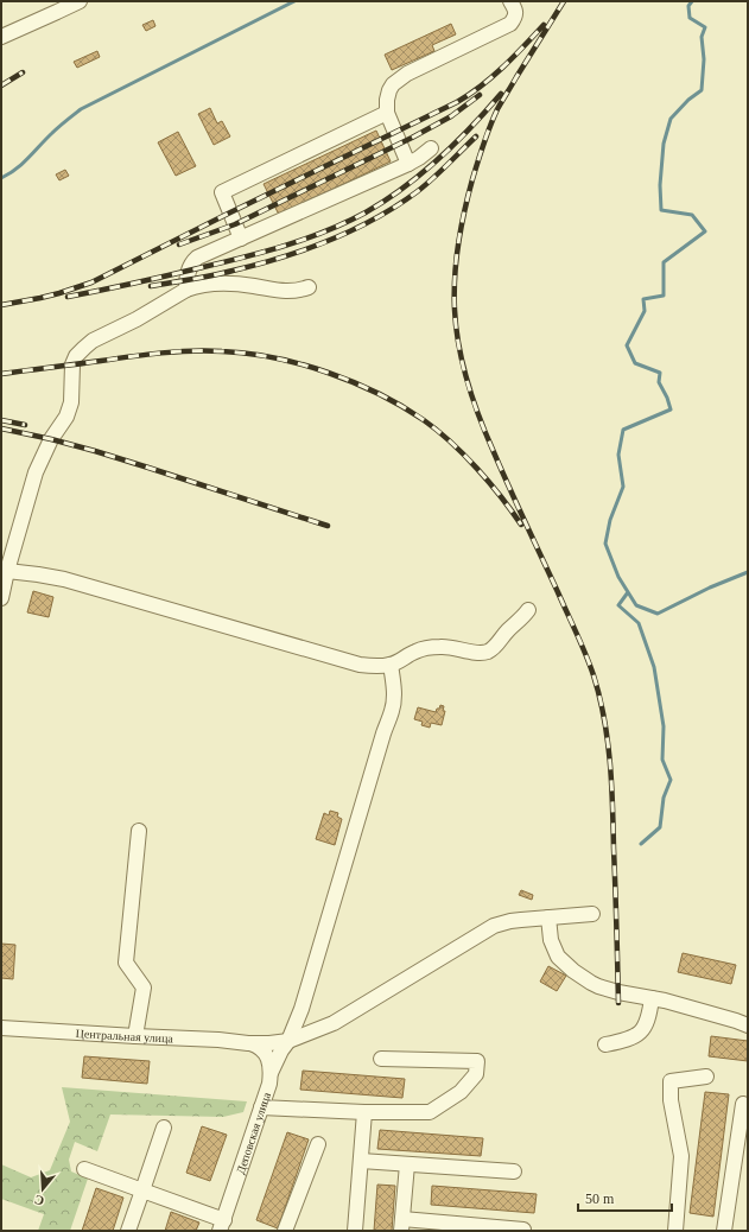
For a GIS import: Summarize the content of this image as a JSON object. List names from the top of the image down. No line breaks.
{"streets":{"street":["Центральная улица","Деповская улица"]},"crossings":[["Центральная улица","Деповская улица"]],"scale_bar":"50 m","north":"bottom"}
